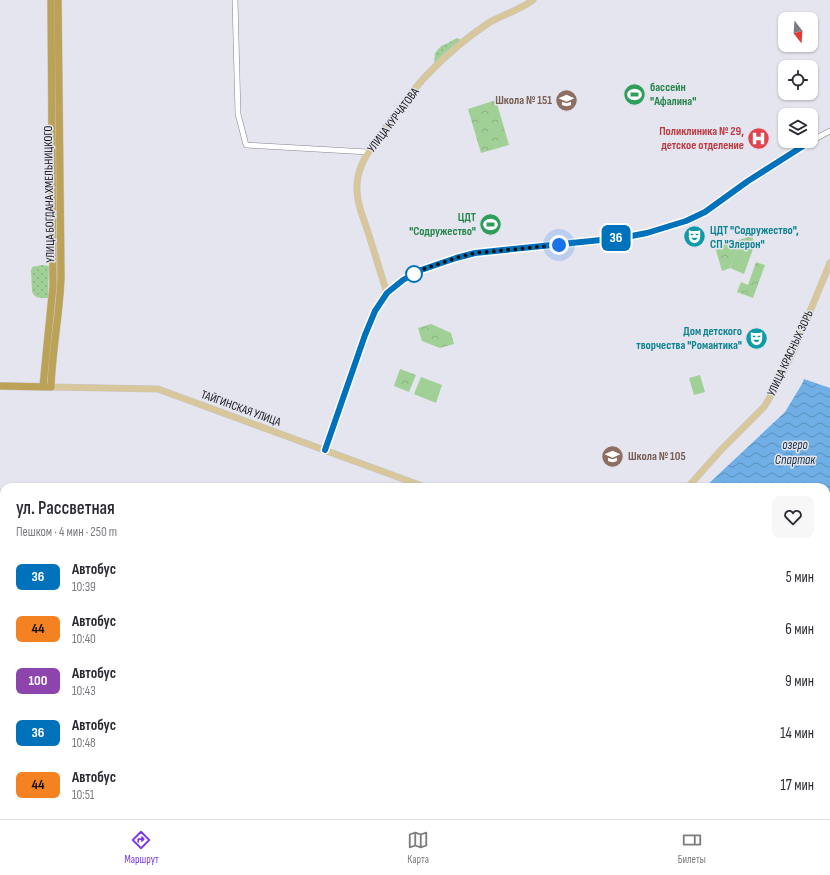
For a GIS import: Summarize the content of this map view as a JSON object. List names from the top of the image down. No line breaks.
{"streets":{"highway":["УЛИЦА БОГДАНА ХМЕЛЬНИЦКОГО","ТАЙГИНСКАЯ УЛИЦА"],"main road":["УЛИЦА КУРЧАТОВА","УЛИЦА КРАСНЫХ ЗОРЬ"]},"crossings":[["УЛИЦА БОГДАНА ХМЕЛЬНИЦКОГО","ТАЙГИНСКАЯ УЛИЦА"]],"water":["озеро Спартак"],"places":{"sports":["бассейн \"Афалина\"","ЦДТ \"Содружество\""],"school or university":["Школа № 151","Школа № 105"],"hospital":["Поликлиника № 29, детское отделение"],"theatre":["ЦДТ \"Содружество\", СП \"Элерон\"","Дом детского творчества \"Романтика\""]},"lines":["bus line 36"],"north":"bottom","page":{"on_map":"36","heading":["ул. Рассветная","Пешком · 4 мин · 250 m"],"list":[{"mark":"36","name":"Автобус","note":"10:39","value":"5 мин"},{"mark":"44","name":"Автобус","note":"10:40","value":"6 мин"},{"mark":"100","name":"Автобус","note":"10:43","value":"9 мин"},{"mark":"36","name":"Автобус","note":"10:48","value":"14 мин"},{"mark":"44","name":"Автобус","note":"10:51","value":"17 мин"}],"tabs":["Маршрут","Карта","Билеты"]}}
